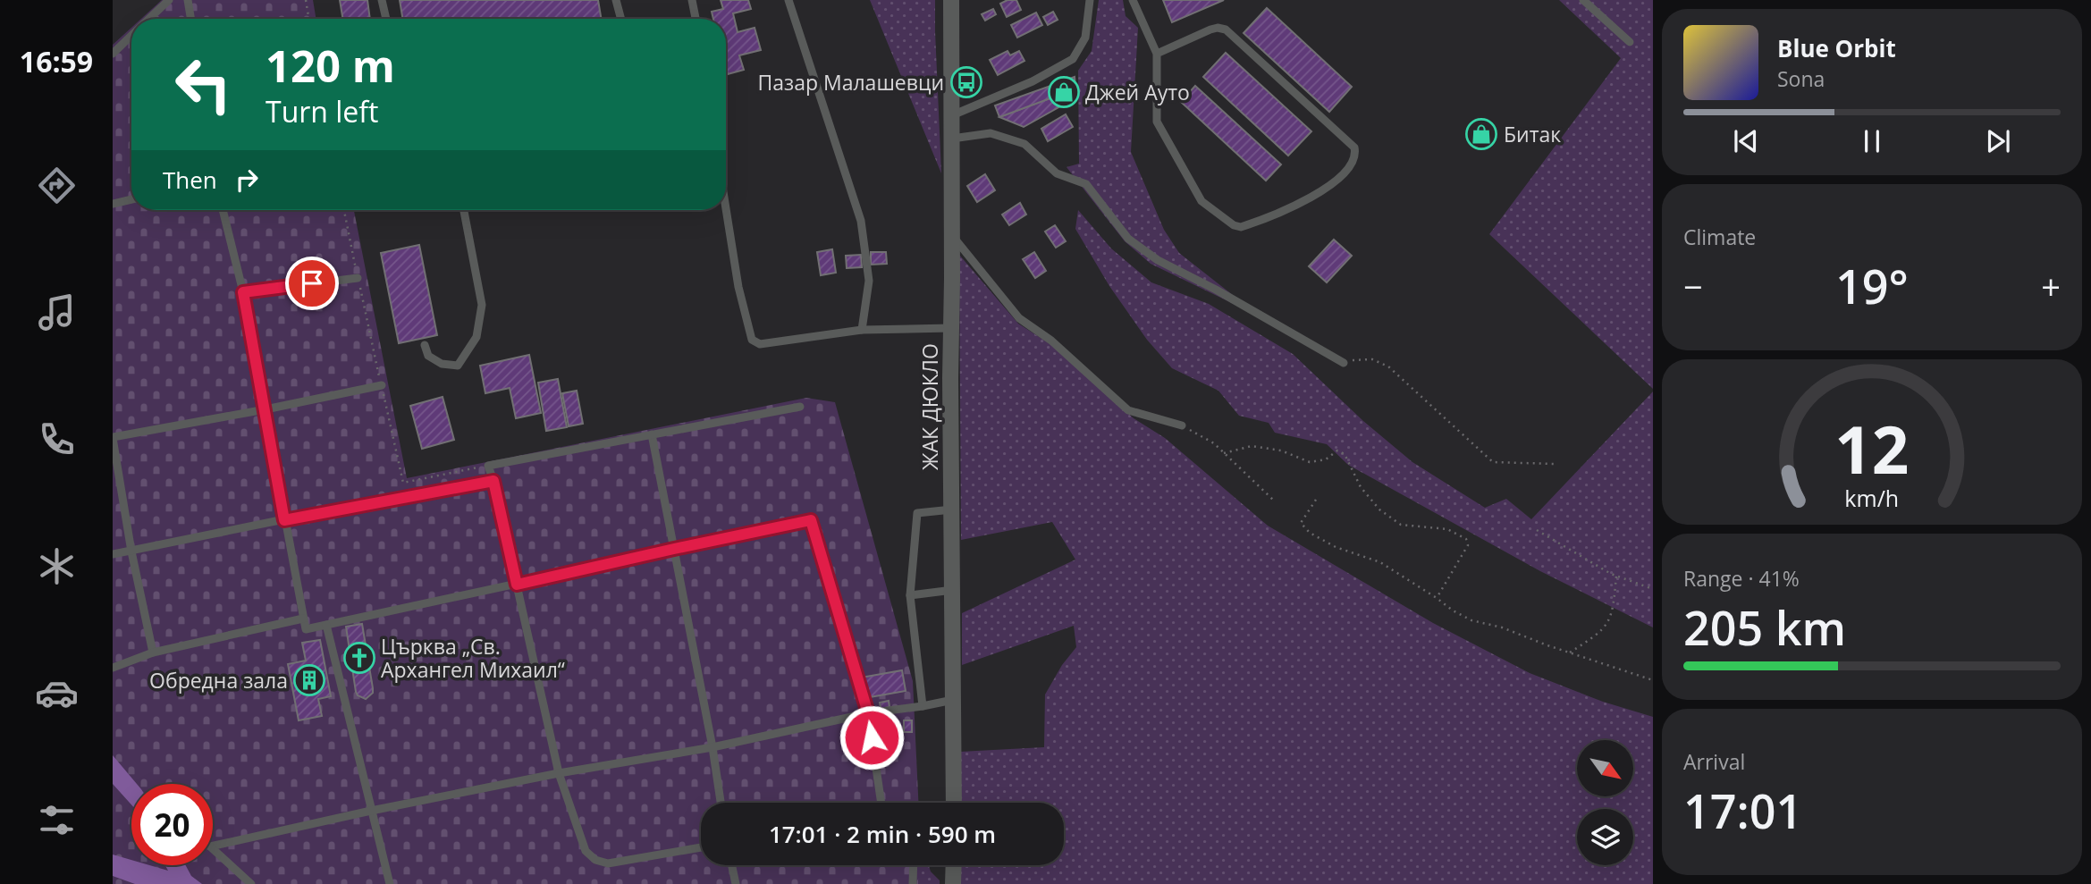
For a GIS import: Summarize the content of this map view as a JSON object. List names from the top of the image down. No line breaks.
{"streets":{"street":["ЖАК ДЮКЛО"]},"places":{"bus stop":["Пазар Малашевци"],"shop":["Джей Ауто","Битак"],"church":["Църква „Св. Архангел Михаил“"],"building":["Обредна зала"]},"north":"bottom right","page":{"tabs":"16:59","turn":["120 m","Turn left"],"song":["Blue Orbit","Sona"],"then":"Then","tile":["Climate",["Range · 41%","205 km"],["Arrival","17:01"]],"heat":["−","19°","+"],"limit":"20","trip":"17:01 · 2 min · 590 m","gauge":["12","km/h"]}}
